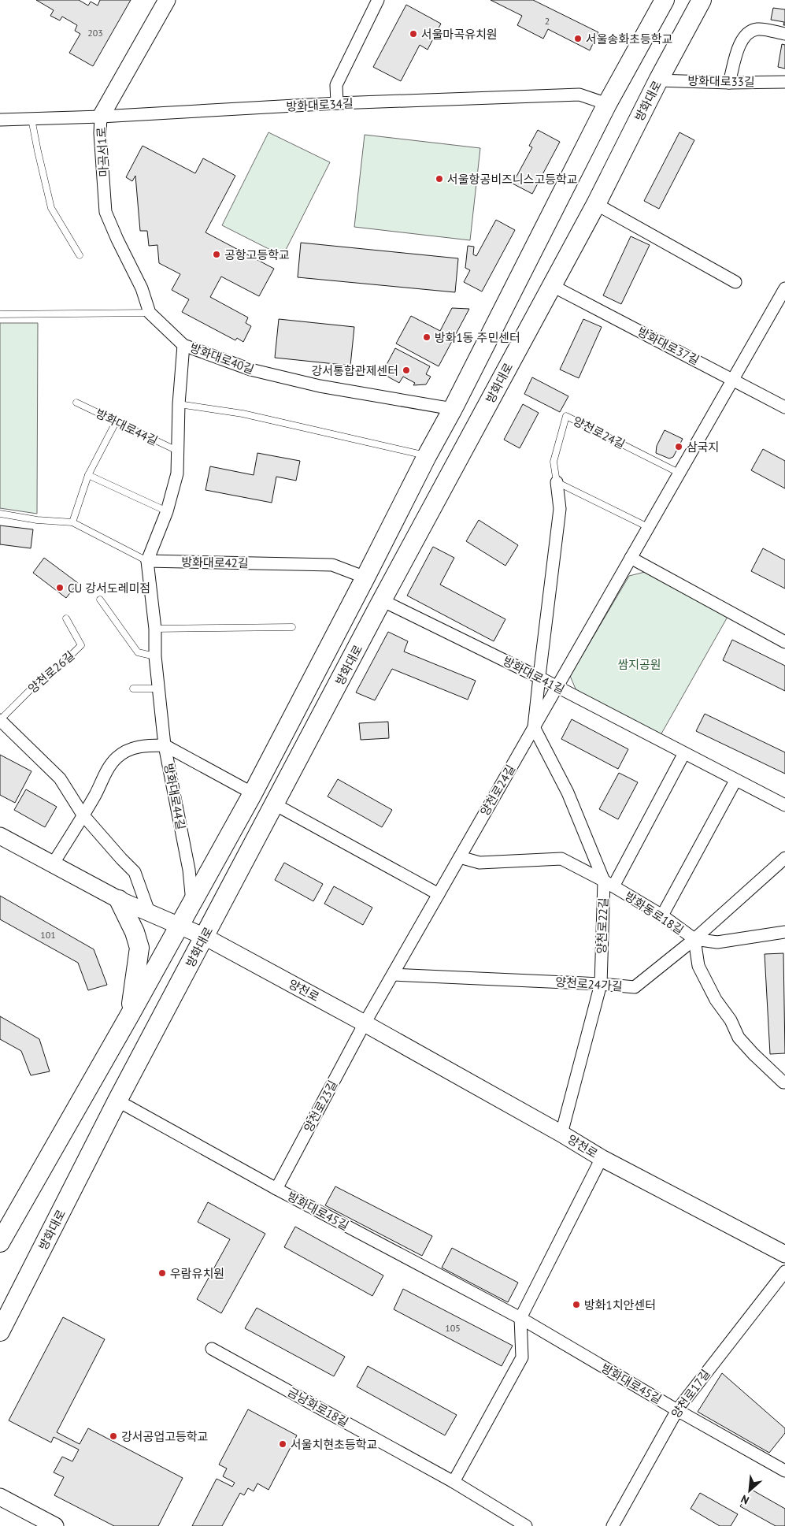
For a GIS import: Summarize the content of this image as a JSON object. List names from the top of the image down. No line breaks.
{"streets":{"main road":["방화대로","마곡서1로","양천로"],"street":["방화대로33길","방화대로34길","방화대로37길","방화대로40길","방화대로44길","양천로24길","방화대로42길","양천로26길","방화대로41길","방화동로18길","양천로22길","양천로24가길","양천로23길","방화대로45길","양천로17길","금낭화로18길"]},"crossings":[["방화대로33길","방화대로"],["방화대로","방화대로37길"],["방화대로","방화대로41길"],["방화대로","양천로"],["방화대로","방화대로45길"],["방화대로34길","마곡서1로"],["마곡서1로","방화대로40길"],["방화대로37길","양천로24길"],["방화대로40길","방화대로44길"],["방화대로44길","방화대로42길"],["양천로24길","방화대로41길"],["양천로24길","방화동로18길"],["양천로24길","양천로22길"],["양천로24길","양천로24가길"],["양천로24길","양천로"],["양천로24길","양천로23길"],["양천로26길","양천로"],["방화동로18길","양천로22길"],["방화동로18길","양천로24가길"],["양천로22길","양천로24가길"],["양천로22길","양천로"],["양천로","양천로23길"],["양천로","방화대로45길"],["양천로23길","방화대로45길"],["방화대로45길","양천로17길"]],"parks":["쌈지공원"],"places":["서울마곡유치원","서울송화초등학교","서울항공비즈니스고등학교","공항고등학교","방화1동 주민센터","강서통합관제센터","삼국지","CU 강서도레미점","우람유치원","방화1치안센터","강서공업고등학교","서울치현초등학교"],"house_numbers":["2","203","101","105"],"north":"bottom left"}
